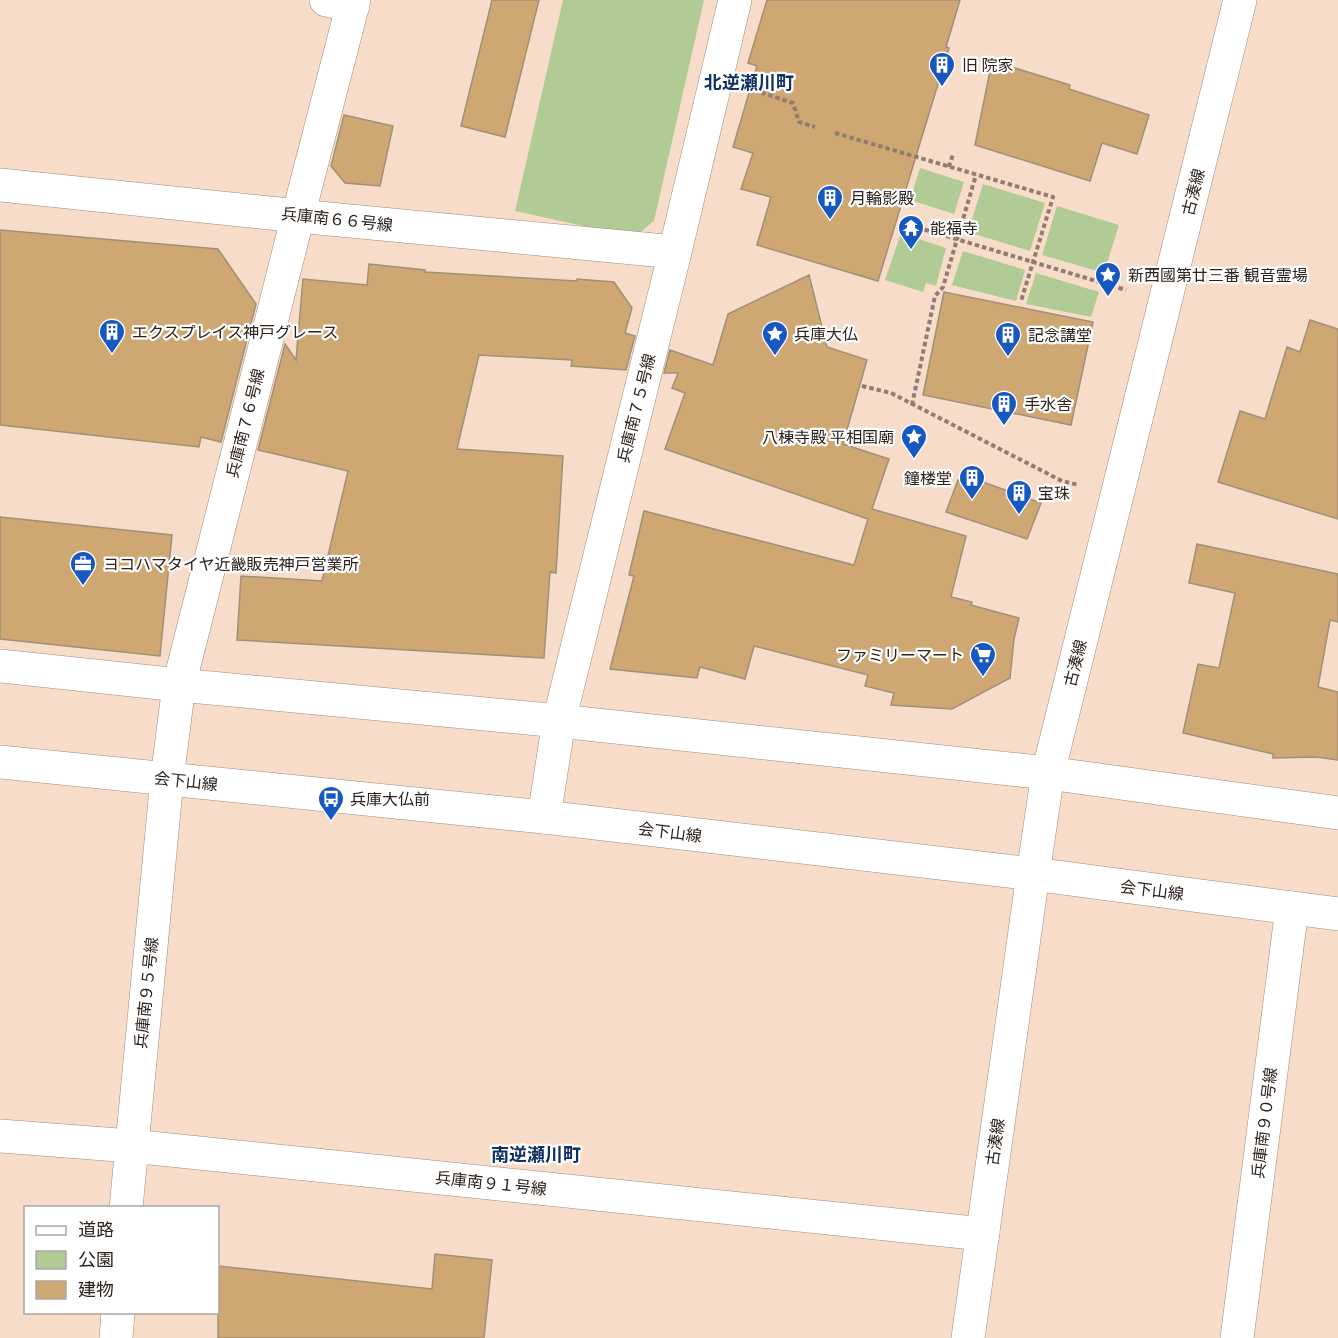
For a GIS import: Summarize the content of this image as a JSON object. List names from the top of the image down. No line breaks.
{"streets":{"street":["古湊線","兵庫南６６号線","兵庫南７５号線","兵庫南７６号線","会下山線","兵庫南９５号線","兵庫南９０号線","兵庫南９１号線"]},"crossings":[["古湊線","会下山線"],["古湊線","兵庫南９１号線"],["兵庫南６６号線","兵庫南７５号線"],["兵庫南６６号線","兵庫南７６号線"],["兵庫南７５号線","会下山線"],["兵庫南７６号線","会下山線"],["兵庫南７６号線","兵庫南９５号線"],["会下山線","兵庫南９５号線"],["会下山線","兵庫南９０号線"],["兵庫南９５号線","兵庫南９１号線"]],"districts":["北逆瀬川町","南逆瀬川町"],"places":{"building":["旧 院家","月輪影殿","エクスプレイス神戸グレース","記念講堂","手水舎","鐘楼堂","宝珠"],"temple":["能福寺"],"place":["新西國第廿三番 観音霊場","兵庫大仏","八棟寺殿 平相国廟"],"office":["ヨコハマタイヤ近畿販売神戸営業所"],"supermarket":["ファミリーマート"],"bus stop":["兵庫大仏前"]},"legend":["道路","公園","建物"]}
